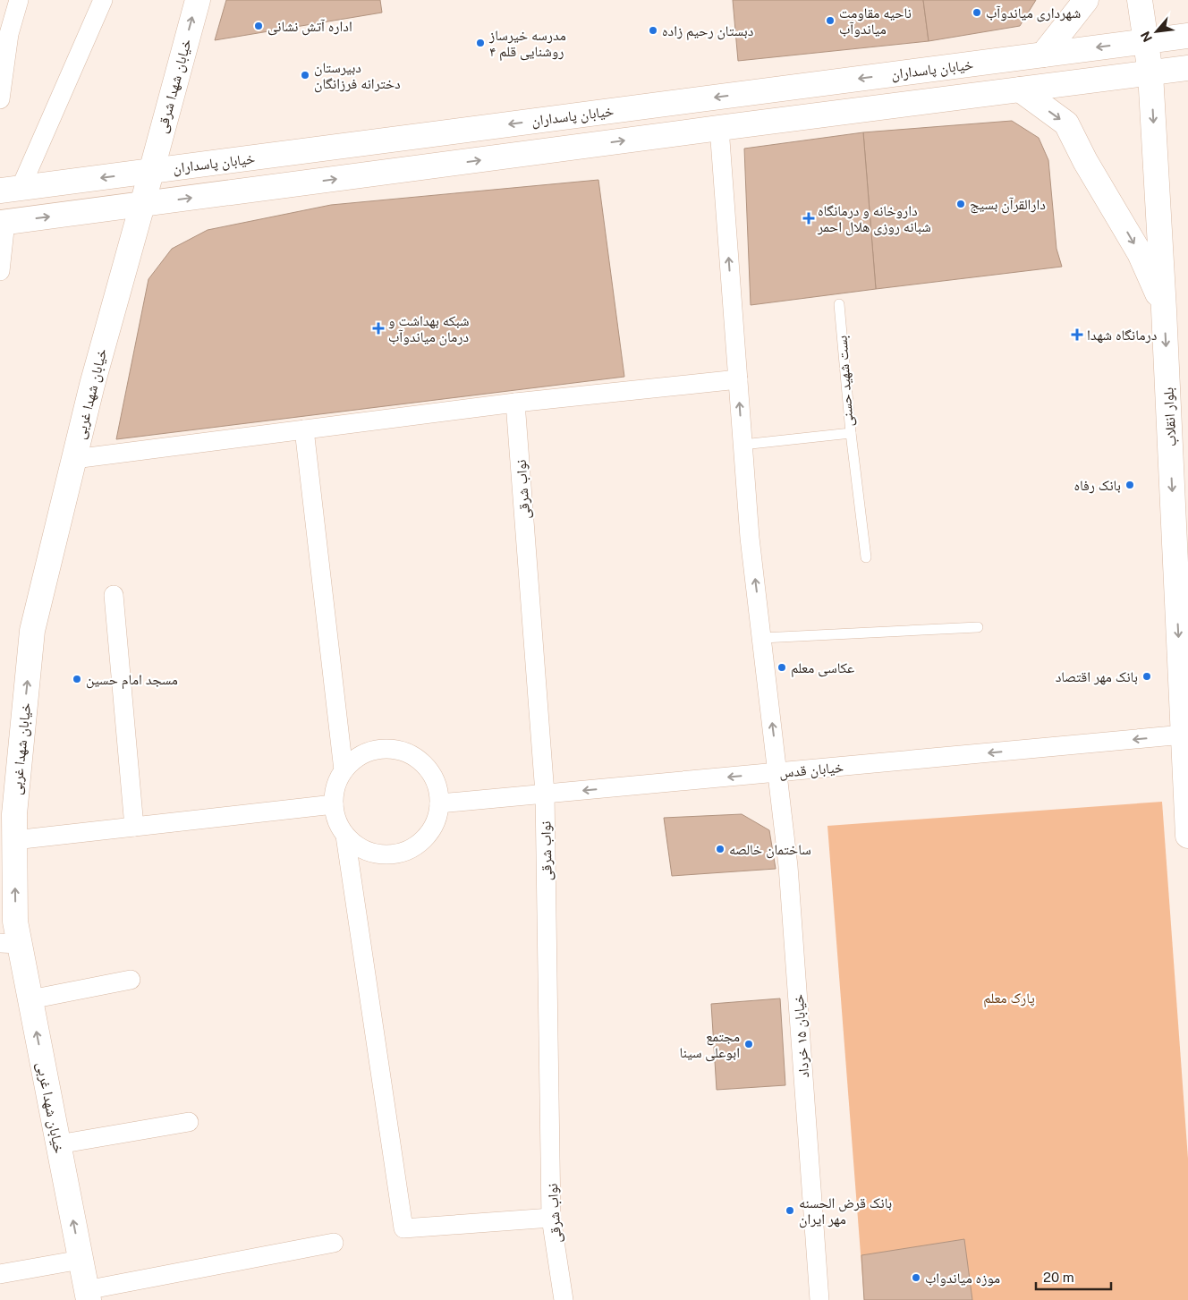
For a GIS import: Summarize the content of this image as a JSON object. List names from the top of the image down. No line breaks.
{"streets":{"main road":["خیابان پاسداران","خیابان شهدا شرقی","خیابان شهدا غربی","بلوار انقلاب"],"street":["نواب شرقی","خیابان قدس","خیابان ۱۵ خرداد"],"lane":["بست شهید حسنی"]},"crossings":[["خیابان پاسداران","خیابان شهدا شرقی"],["خیابان پاسداران","بلوار انقلاب"],["خیابان شهدا شرقی","خیابان شهدا غربی"],["بست شهید حسنی","خیابان ۱۵ خرداد"],["بلوار انقلاب","خیابان قدس"],["نواب شرقی","خیابان قدس"],["خیابان قدس","خیابان ۱۵ خرداد"]],"one_way":["خیابان شهدا شرقی","خیابان شهدا غربی","بلوار انقلاب","خیابان قدس","خیابان ۱۵ خرداد"],"parks":["پارک معلم"],"places":{"other":["شهرداری میاندوآب","ناحیه مقاومت میاندوآب","اداره آتش نشانی","دبستان رحیم زاده","مدرسه خیرساز روشنایی قلم ۴","دبیرستان دخترانه فرزانگان","دارالقرآن بسیج","بانک رفاه","عکاسی معلم","بانک مهر اقتصاد","مسجد امام حسین","ساختمان خالصه","مجتمع ابوعلی سینا","بانک قرض الحسنه مهر ایران","موزه میاندواب"],"health":["داروخانه و درمانگاه شبانه روزی هلال احمر","شبکه بهداشت و درمان میاندوآب","درمانگاه شهدا"]},"scale_bar":"20 m","north":"bottom left"}
